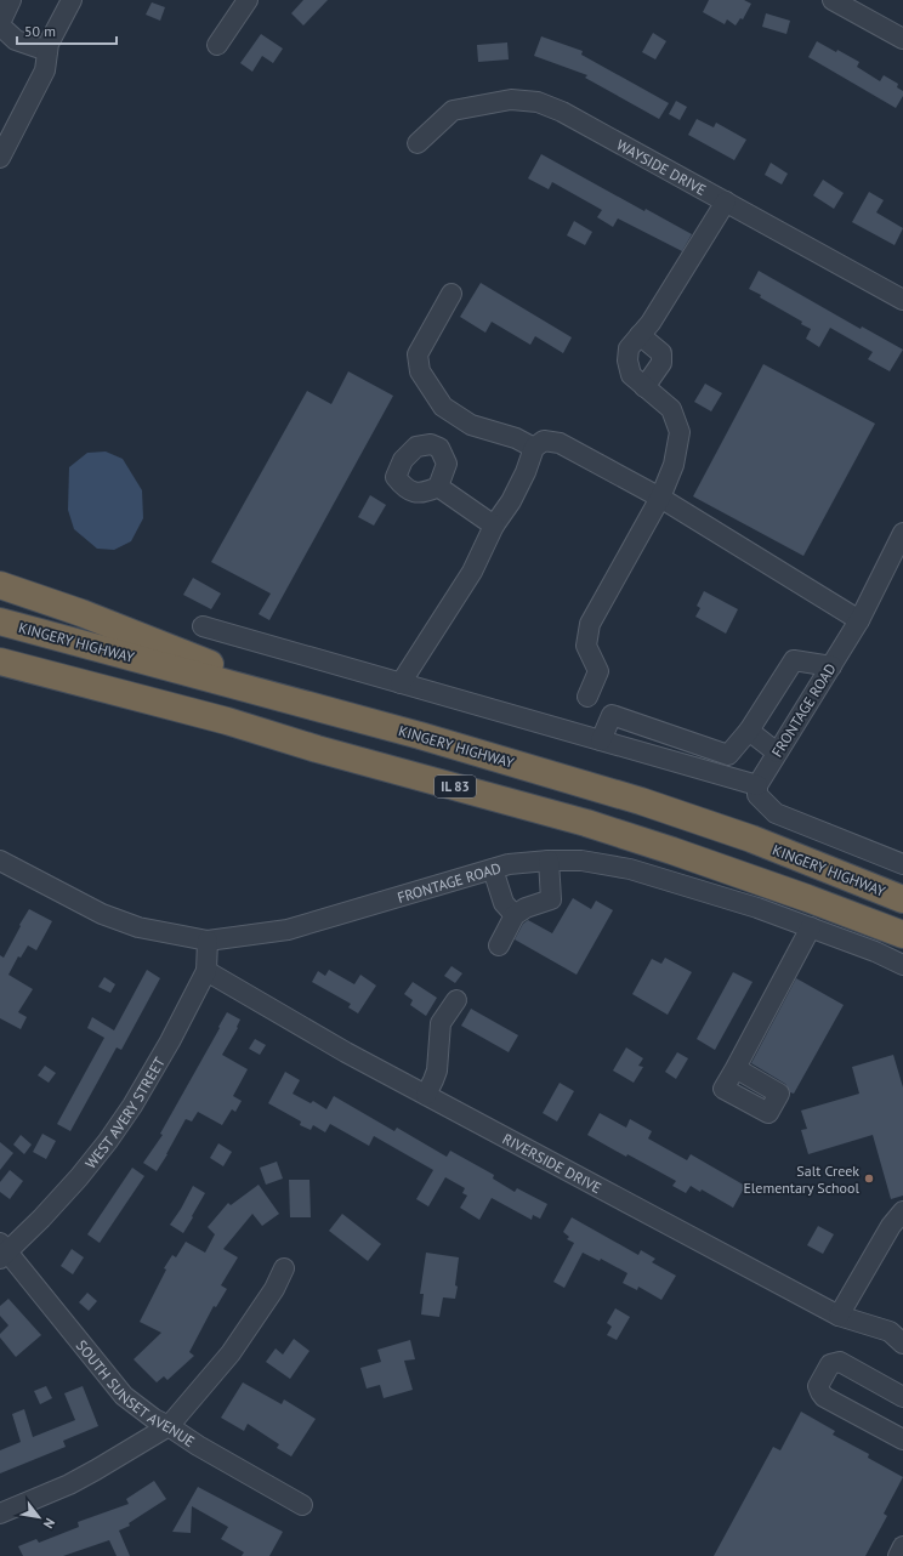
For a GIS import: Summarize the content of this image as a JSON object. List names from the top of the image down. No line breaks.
{"streets":{"highway":["KINGERY HIGHWAY","IL 83"],"street":["WAYSIDE DRIVE","FRONTAGE ROAD","WEST AVERY STREET","RIVERSIDE DRIVE","SOUTH SUNSET AVENUE"]},"crossings":[["FRONTAGE ROAD","WEST AVERY STREET"],["WEST AVERY STREET","RIVERSIDE DRIVE"],["WEST AVERY STREET","SOUTH SUNSET AVENUE"]],"places":["Salt Creek Elementary School"],"scale_bar":"50 m","north":"bottom right"}
